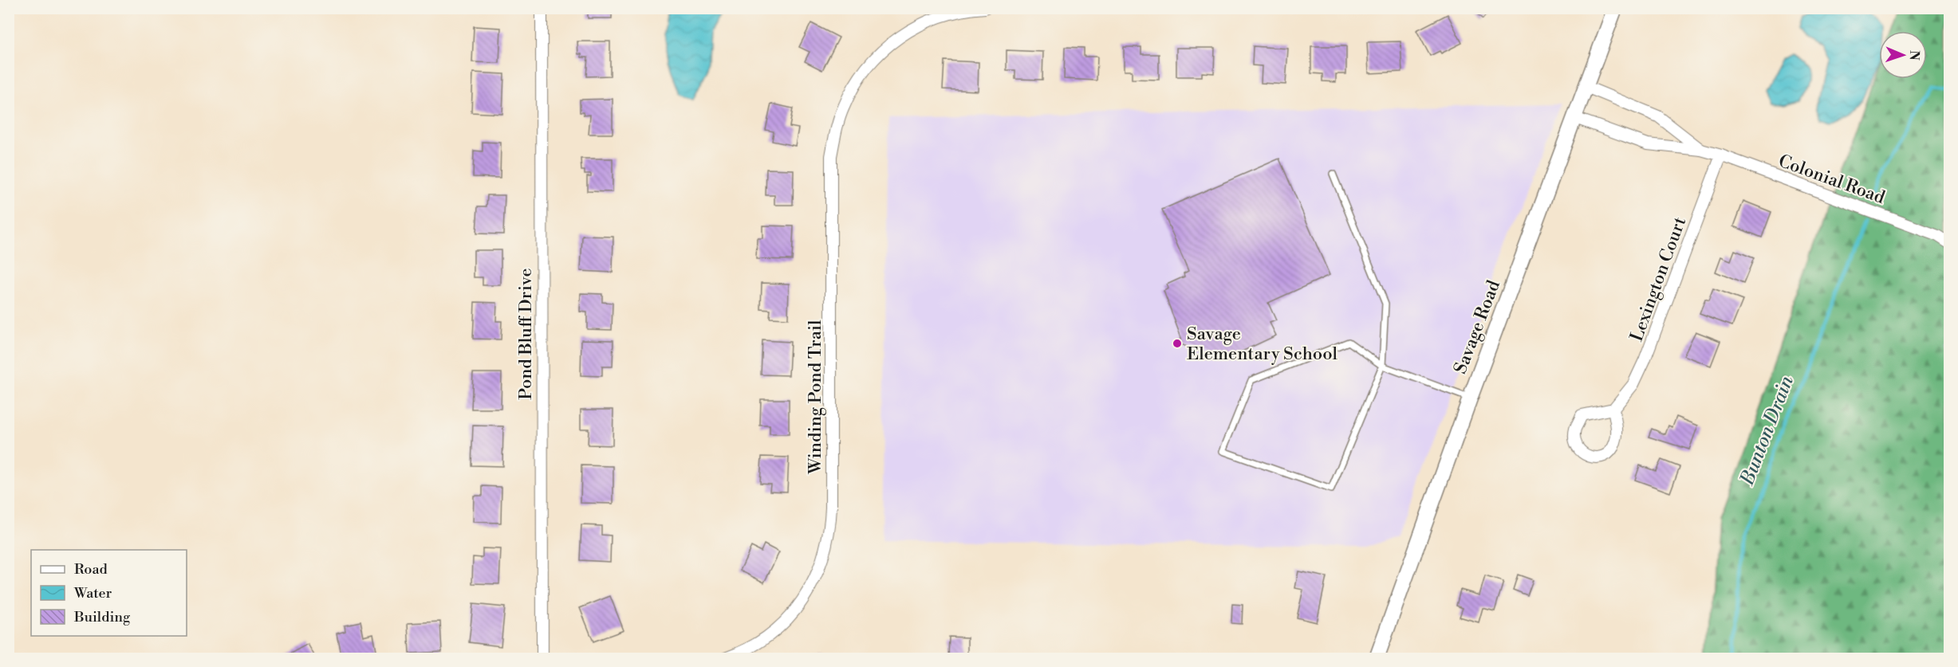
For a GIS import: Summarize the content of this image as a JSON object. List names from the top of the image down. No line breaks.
{"streets":{"street":["Colonial Road","Lexington Court","Savage Road","Pond Bluff Drive","Winding Pond Trail"]},"crossings":[["Colonial Road","Lexington Court"],["Colonial Road","Savage Road"]],"water":["Bunton Drain"],"places":["Savage Elementary School"],"legend":["Road","Water","Building"],"north":"right"}
